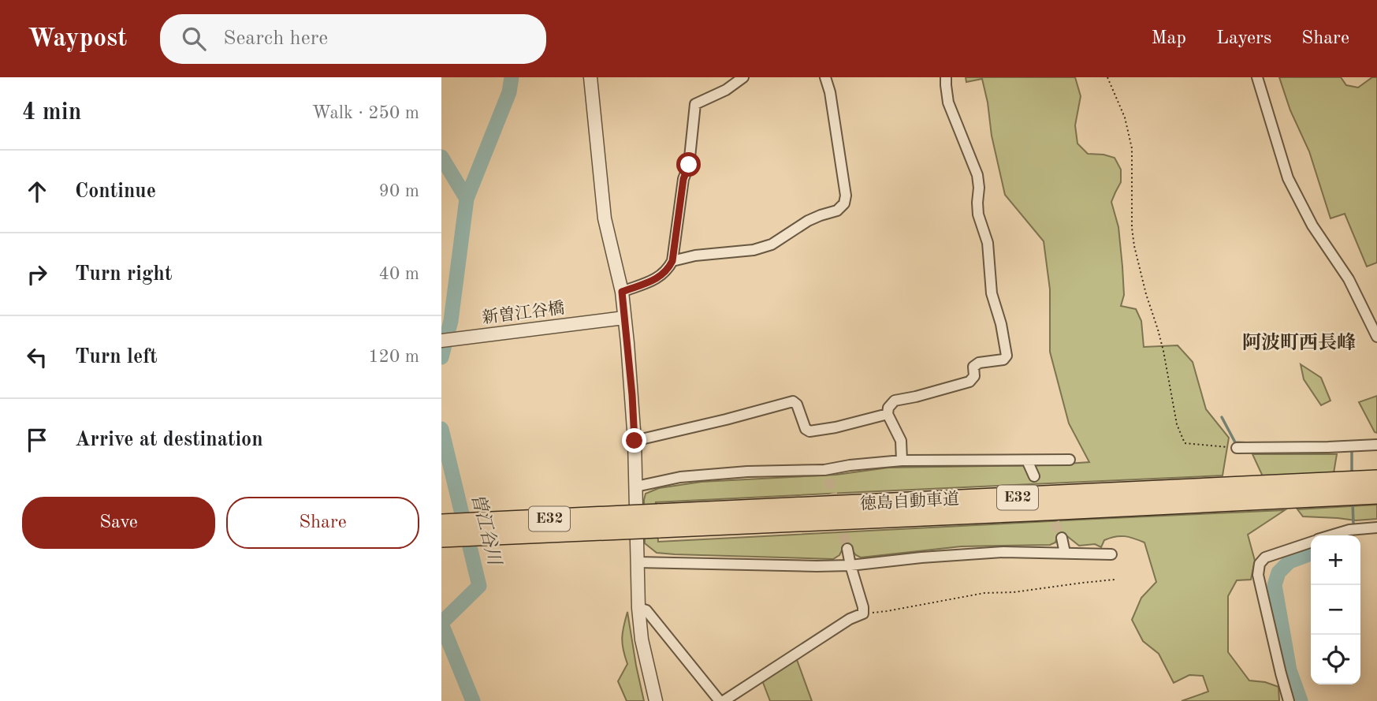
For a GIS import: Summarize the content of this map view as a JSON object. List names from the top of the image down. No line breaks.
{"streets":{"highway":["E32","徳島自動車道"],"street":["新曽江谷橋"]},"districts":["阿波町西長峰"],"water":["曽江谷川"],"page":{"header":"Waypost","search":"Search here","nav":["Map","Layers","Share"],"heading":["4 min","Walk · 250 m"],"list":[["Continue","90 m"],["Turn right","40 m"],["Turn left","120 m"],"Arrive at destination"],"buttons":["Save","Share"],"map_buttons":["+","−"]}}
